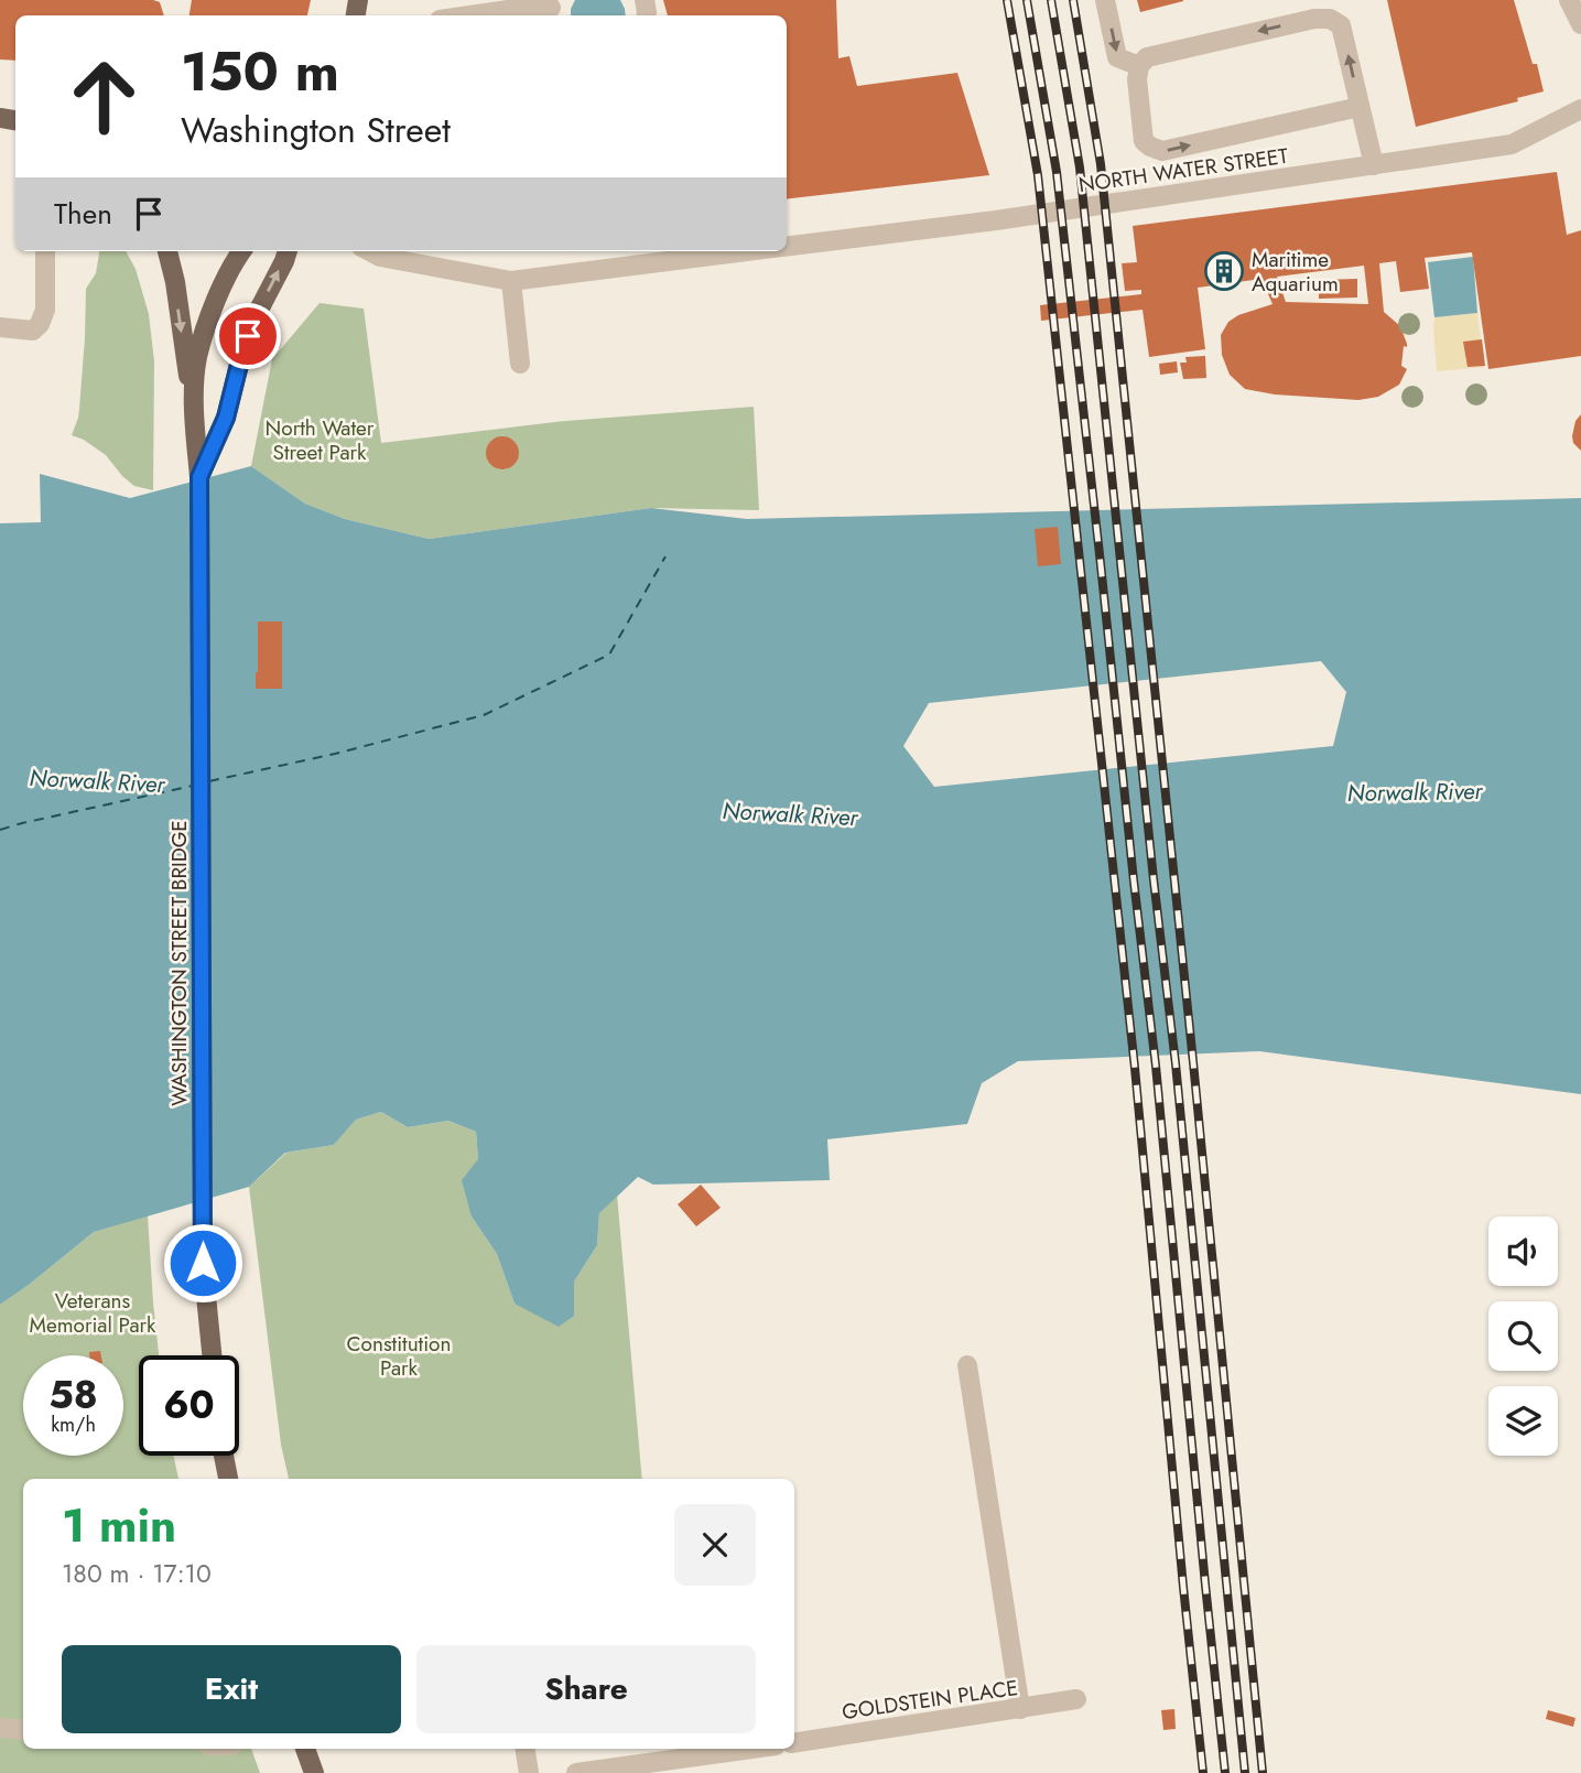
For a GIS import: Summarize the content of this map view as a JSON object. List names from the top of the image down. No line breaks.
{"streets":{"main road":["WASHINGTON STREET BRIDGE"],"street":["NORTH WATER STREET","GOLDSTEIN PLACE"]},"water":["Norwalk River"],"parks":["North Water Street Park","Veterans Memorial Park","Constitution Park"],"places":{"building":["Maritime Aquarium"]},"page":{"turn":["150 m","Washington Street"],"then":"Then","speed":"58 km/h","limit":"60","heading":["1 min","180 m · 17:10"],"buttons":["Exit","Share"]}}
